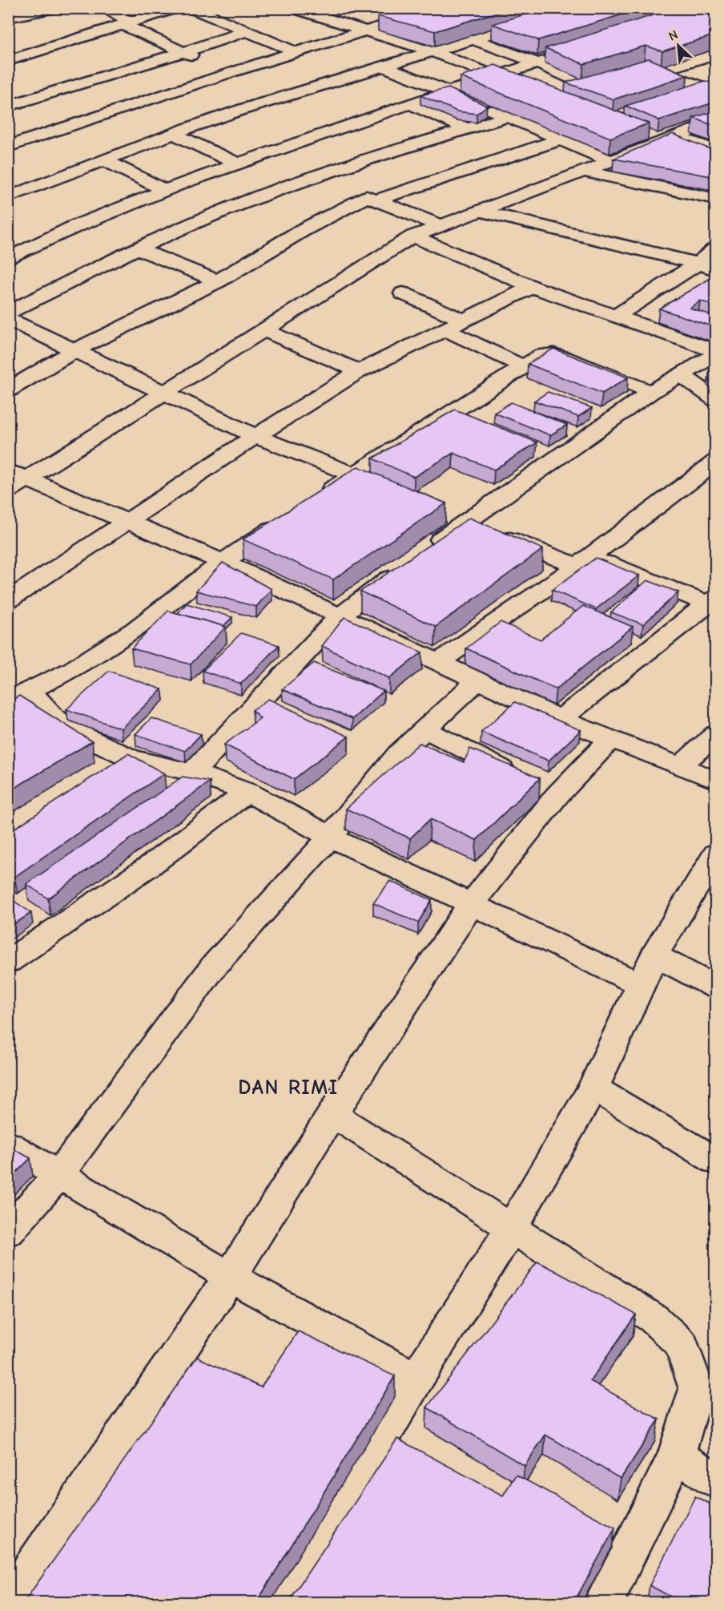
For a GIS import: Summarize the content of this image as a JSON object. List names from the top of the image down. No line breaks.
{"districts":["DAN RIMI"],"north":"top left"}
